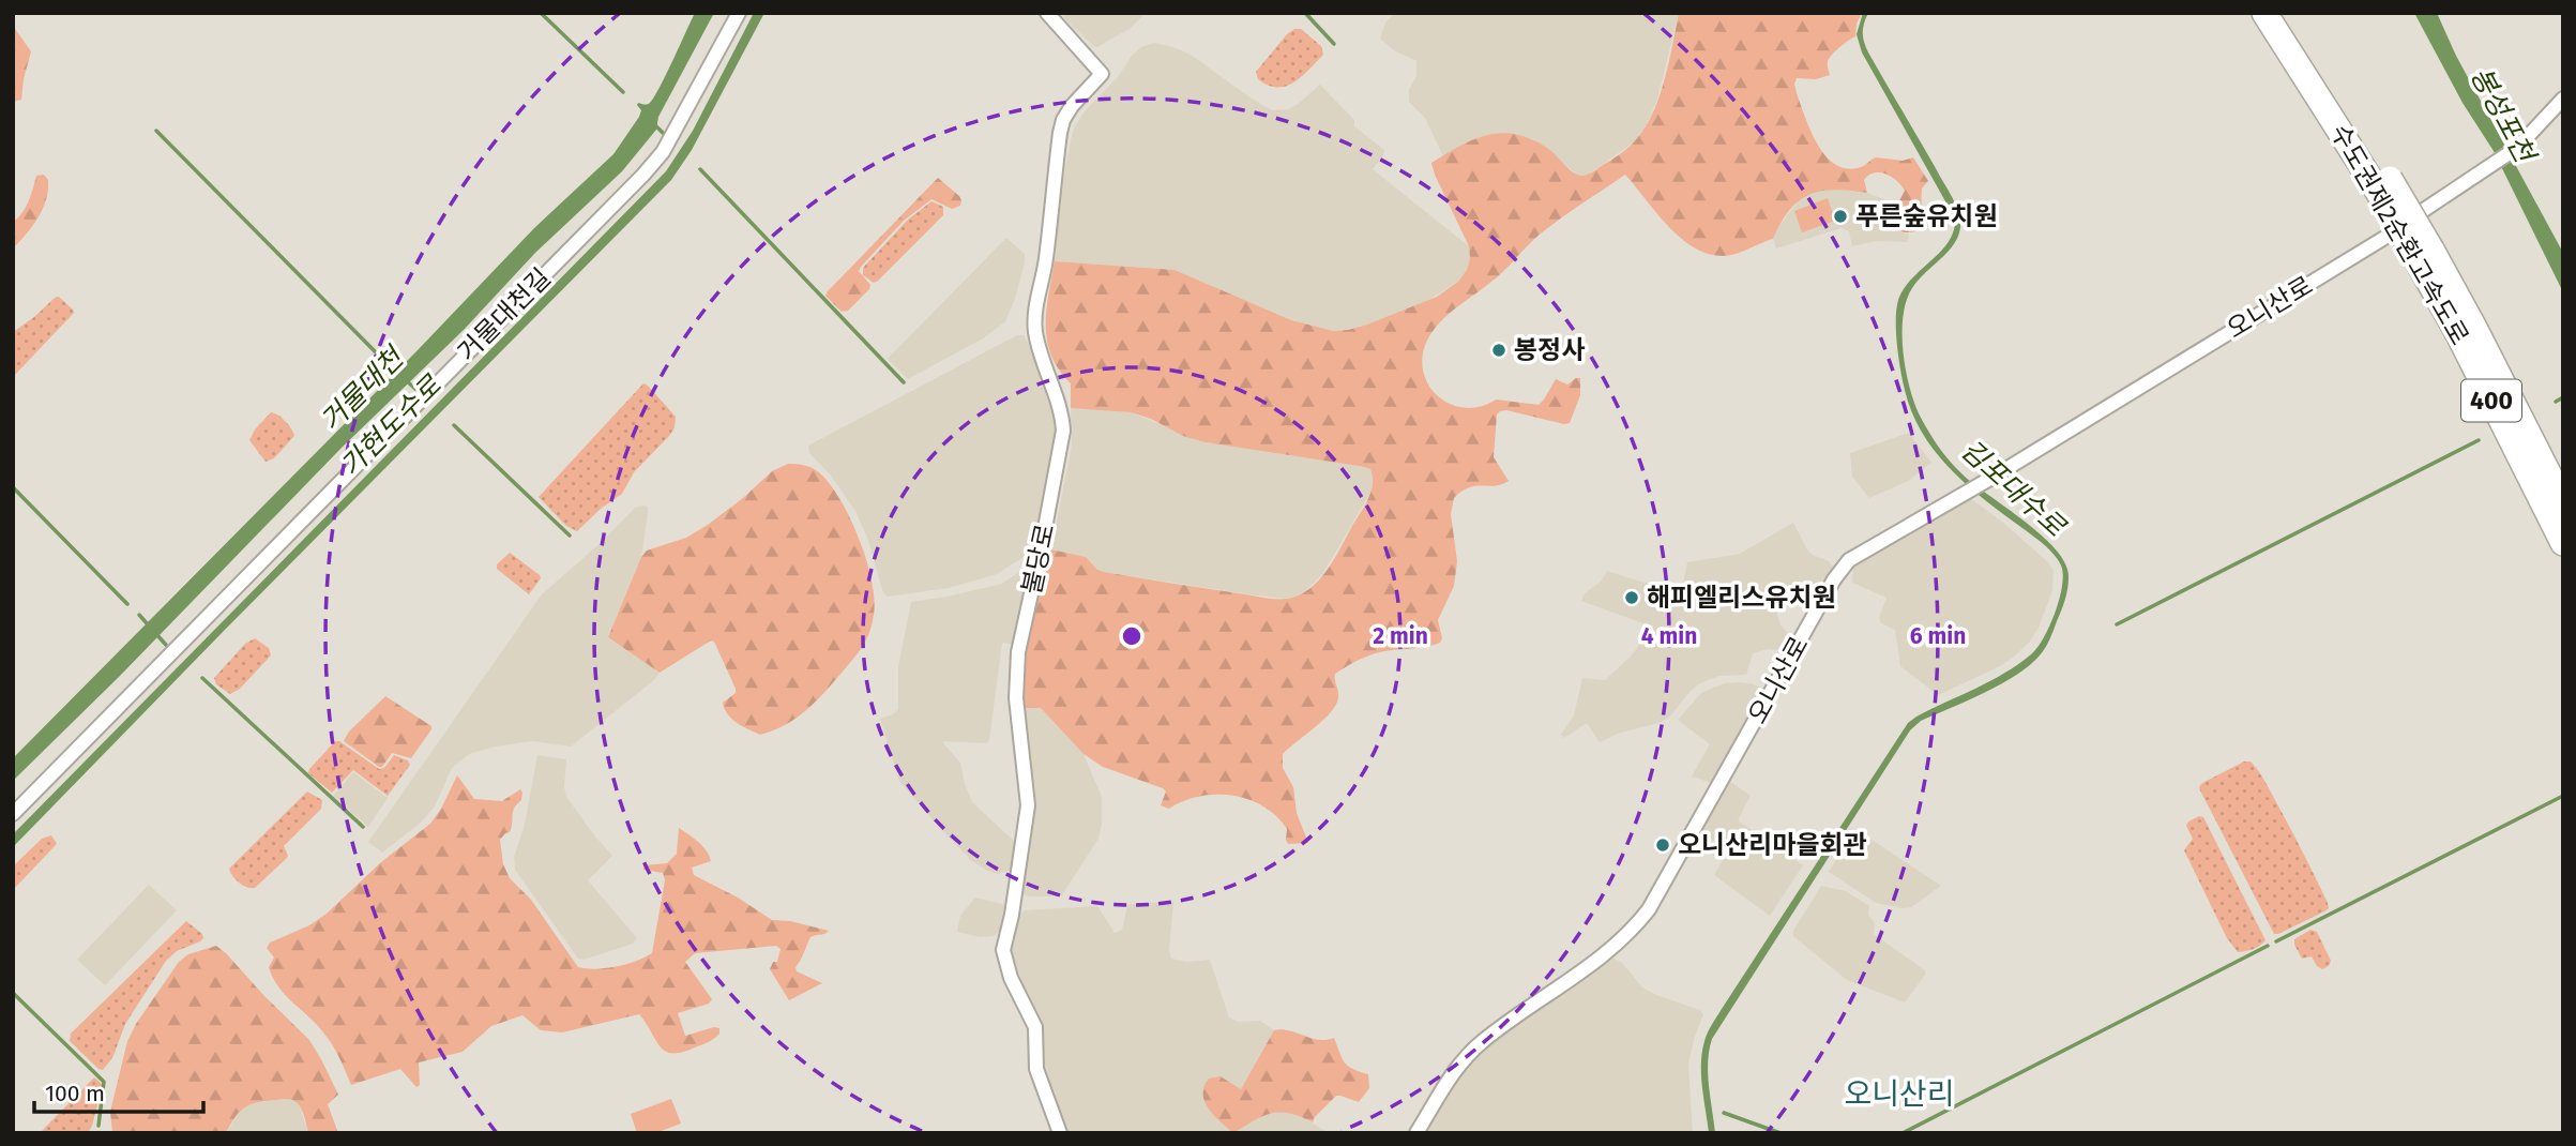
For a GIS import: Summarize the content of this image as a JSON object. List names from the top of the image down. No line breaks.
{"streets":{"highway":["수도권제2순환고속도로","400"],"street":["오니산로","거물대천길","불당로"]},"districts":["오니산리"],"water":["봉성포천","거물대천","가현도수로","김포대수로"],"places":["푸른숲유치원","봉정사","해피엘리스유치원","오니산리마을회관"],"scale_bar":"100 m","rings":["2 min","4 min","6 min"]}
